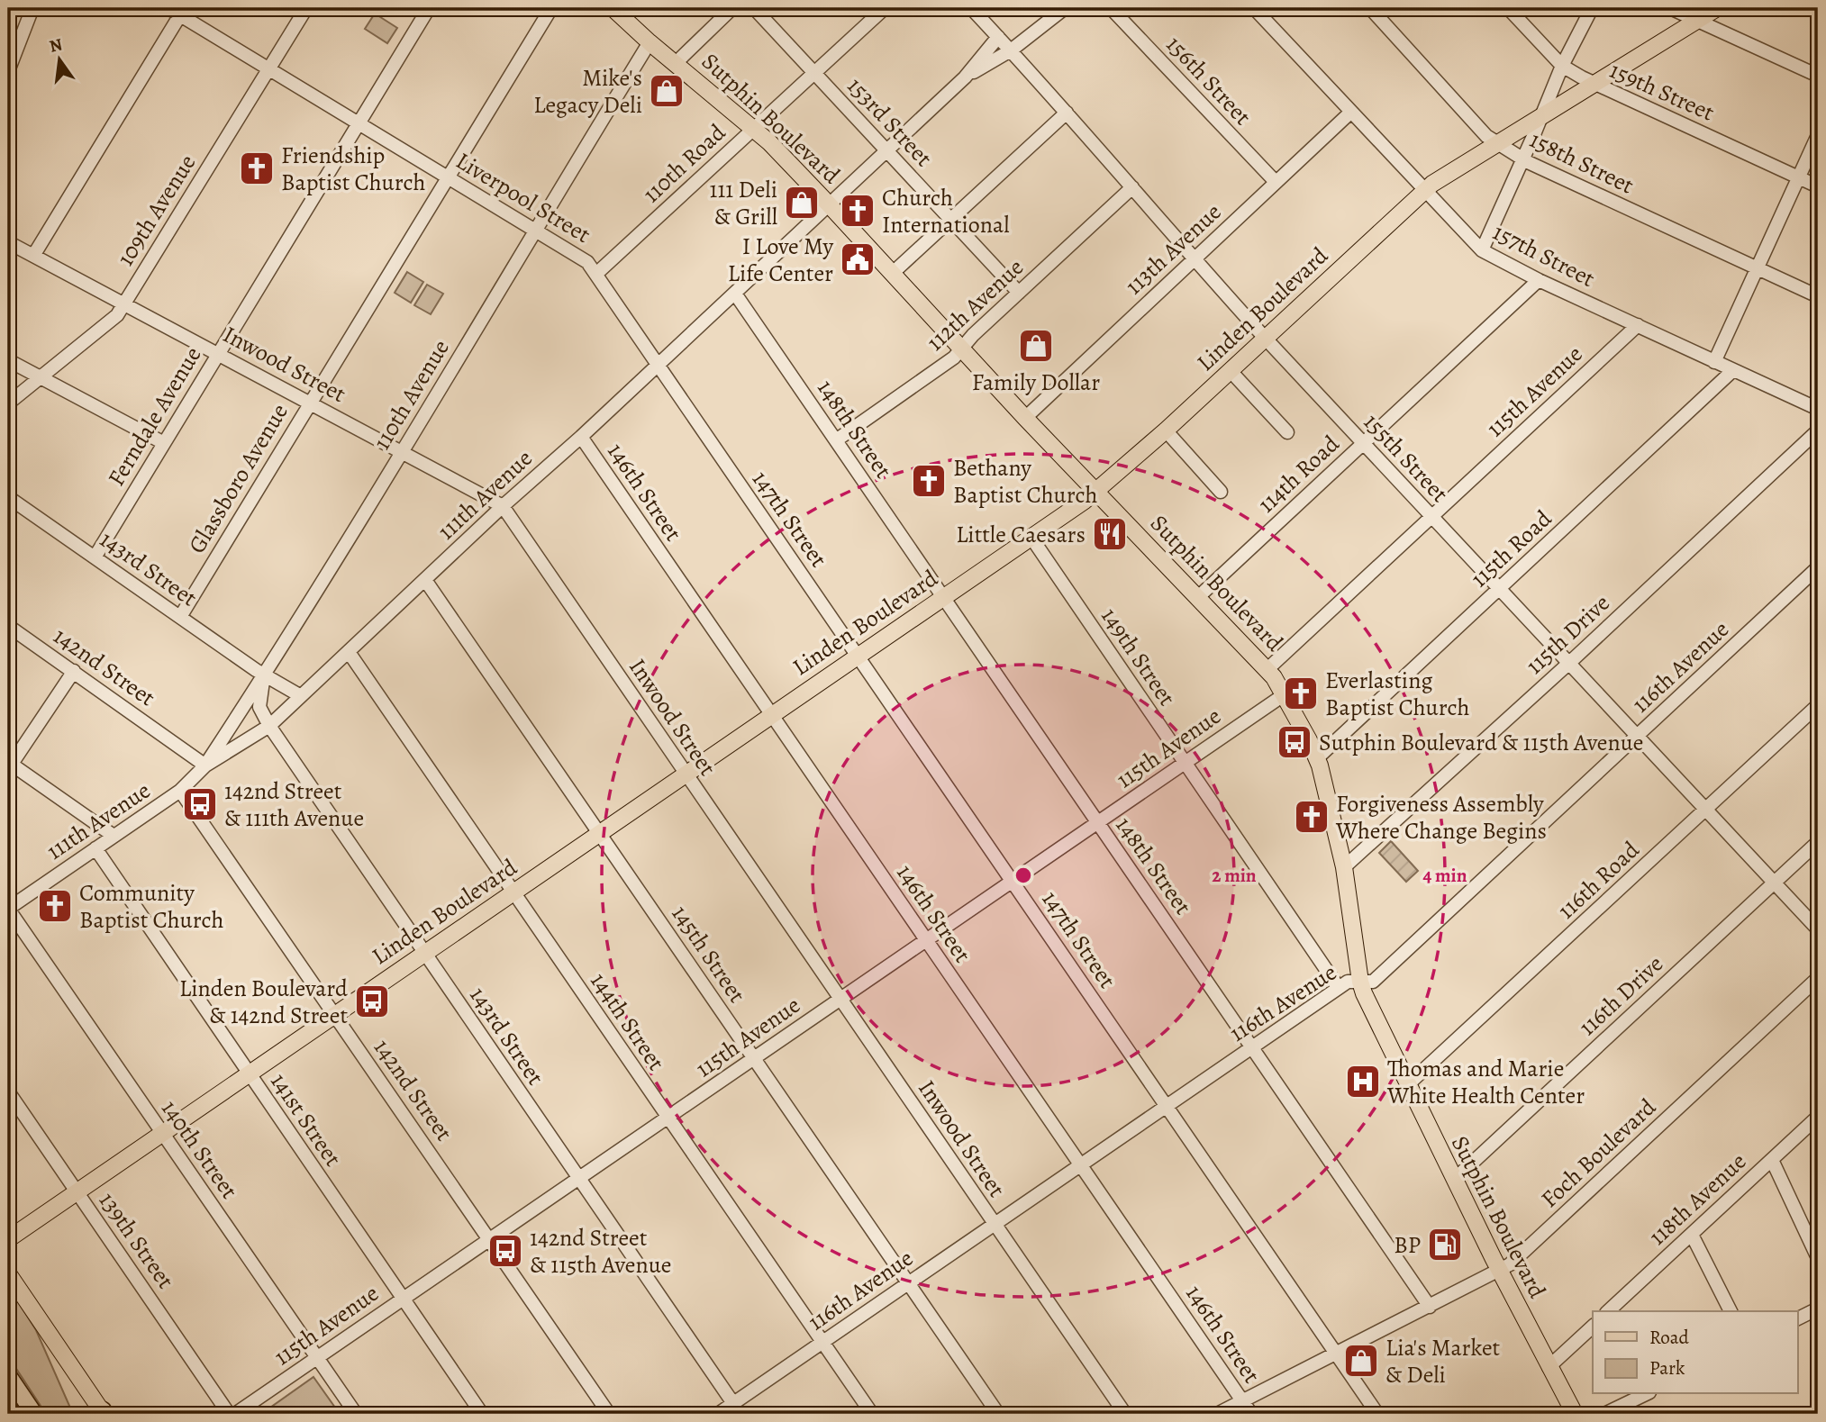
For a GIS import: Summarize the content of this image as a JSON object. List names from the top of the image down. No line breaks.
{"streets":{"main road":["Sutphin Boulevard","Linden Boulevard"],"street":["156th Street","159th Street","153rd Street","158th Street","110th Road","Liverpool Street","109th Avenue","113th Avenue","157th Street","112th Avenue","Inwood Street","115th Avenue","110th Avenue","Ferndale Avenue","148th Street","155th Street","114th Road","Glassboro Avenue","146th Street","111th Avenue","147th Street","115th Road","143rd Street","115th Drive","149th Street","142nd Street","116th Avenue","116th Road","145th Street","116th Drive","144th Street","141st Street","140th Street","Foch Boulevard","118th Avenue","139th Street"]},"crossings":[["156th Street","113th Avenue"],["159th Street","Linden Boulevard"],["Sutphin Boulevard","110th Road"],["Sutphin Boulevard","113th Avenue"],["Sutphin Boulevard","112th Avenue"],["Sutphin Boulevard","Linden Boulevard"],["Sutphin Boulevard","115th Avenue"],["Sutphin Boulevard","110th Avenue"],["Sutphin Boulevard","114th Road"],["Sutphin Boulevard","111th Avenue"],["Sutphin Boulevard","115th Road"],["Sutphin Boulevard","115th Drive"],["Sutphin Boulevard","116th Avenue"],["Sutphin Boulevard","116th Road"],["Sutphin Boulevard","116th Drive"],["Sutphin Boulevard","Foch Boulevard"],["153rd Street","110th Road"],["153rd Street","112th Avenue"],["153rd Street","111th Avenue"],["158th Street","Linden Boulevard"],["110th Road","Liverpool Street"],["Liverpool Street","109th Avenue"],["Liverpool Street","110th Avenue"],["Liverpool Street","Ferndale Avenue"],["Liverpool Street","Glassboro Avenue"],["Liverpool Street","111th Avenue"],["Liverpool Street","147th Street"],["109th Avenue","Inwood Street"],["113th Avenue","157th Street"],["113th Avenue","155th Street"],["157th Street","Linden Boulevard"],["157th Street","115th Avenue"],["157th Street","114th Road"],["157th Street","115th Road"],["112th Avenue","148th Street"],["112th Avenue","155th Street"],["Linden Boulevard","Inwood Street"],["Linden Boulevard","148th Street"],["Linden Boulevard","155th Street"],["Linden Boulevard","146th Street"],["Linden Boulevard","147th Street"],["Linden Boulevard","143rd Street"],["Linden Boulevard","149th Street"],["Linden Boulevard","142nd Street"],["Linden Boulevard","145th Street"],["Linden Boulevard","144th Street"],["Linden Boulevard","141st Street"],["Linden Boulevard","140th Street"],["Linden Boulevard","139th Street"],["Inwood Street","115th Avenue"],["Inwood Street","110th Avenue"],["Inwood Street","Ferndale Avenue"],["Inwood Street","Glassboro Avenue"],["Inwood Street","111th Avenue"],["Inwood Street","116th Avenue"],["115th Avenue","148th Street"],["115th Avenue","155th Street"],["115th Avenue","146th Street"],["115th Avenue","147th Street"],["115th Avenue","143rd Street"],["115th Avenue","149th Street"],["115th Avenue","142nd Street"],["115th Avenue","145th Street"],["115th Avenue","144th Street"],["115th Avenue","141st Street"],["115th Avenue","140th Street"],["110th Avenue","111th Avenue"],["110th Avenue","143rd Street"],["110th Avenue","142nd Street"],["Ferndale Avenue","143rd Street"],["148th Street","111th Avenue"],["148th Street","116th Avenue"],["148th Street","Foch Boulevard"],["155th Street","114th Road"],["155th Street","111th Avenue"],["155th Street","115th Road"],["155th Street","115th Drive"],["155th Street","116th Avenue"],["155th Street","116th Road"],["155th Street","116th Drive"],["Glassboro Avenue","143rd Street"],["146th Street","111th Avenue"],["146th Street","116th Avenue"],["146th Street","Foch Boulevard"],["111th Avenue","147th Street"],["111th Avenue","143rd Street"],["111th Avenue","142nd Street"],["111th Avenue","145th Street"],["111th Avenue","144th Street"],["111th Avenue","141st Street"],["111th Avenue","140th Street"],["147th Street","116th Avenue"],["147th Street","Foch Boulevard"],["143rd Street","116th Avenue"],["149th Street","116th Avenue"],["116th Avenue","145th Street"],["116th Avenue","144th Street"]],"places":{"shop":["Mike's Legacy Deli","111 Deli & Grill","Family Dollar","Lia's Market & Deli"],"church":["Friendship Baptist Church","Church International","Bethany Baptist Church","Everlasting Baptist Church","Forgiveness Assembly Where Change Begins","Community Baptist Church"],"public building":["I Love My Life Center"],"restaurant":["Little Caesars"],"bus stop":["Sutphin Boulevard & 115th Avenue","142nd Street & 111th Avenue","Linden Boulevard & 142nd Street","142nd Street & 115th Avenue"],"hospital":["Thomas and Marie White Health Center"],"fuel station":["BP"]},"legend":["Road","Park"],"north":"top","rings":["2 min","4 min"]}
